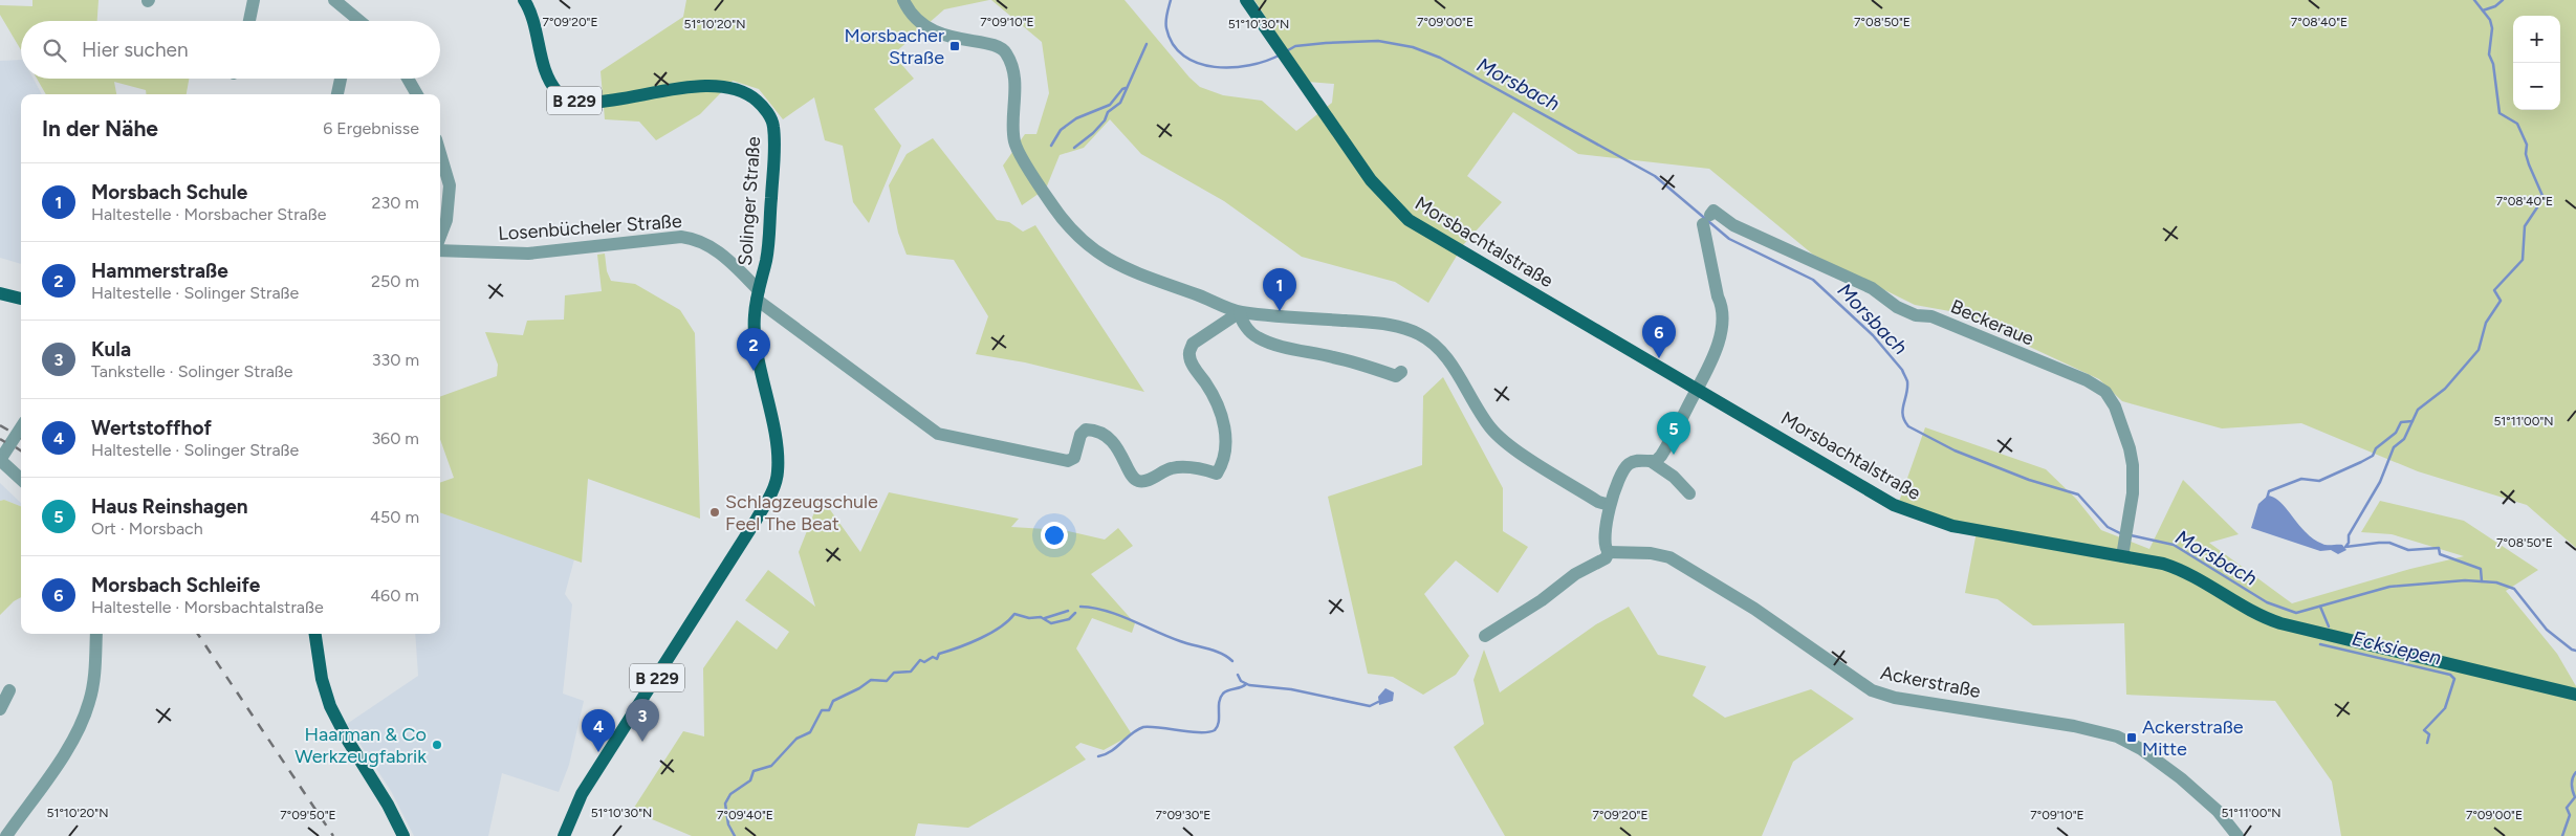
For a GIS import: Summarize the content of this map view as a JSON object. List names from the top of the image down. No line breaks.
{"streets":{"main road":["B 229","Solinger Straße","Morsbachtalstraße"],"street":["Losenbücheler Straße","Beckeraue","Ackerstraße"]},"crossings":[["Solinger Straße","Losenbücheler Straße"],["Morsbachtalstraße","Beckeraue"]],"water":["Morsbach","Ecksiepen"],"places":{"transit":["Morsbacher Straße","Ackerstraße Mitte"],"other":["Schlagzeugschule Feel The Beat","Haarman & Co Werkzeugfabrik"]},"page":{"map_buttons":["+","−"],"search":"Hier suchen","heading":["In der Nähe","6 Ergebnisse"],"list":[{"mark":"1","name":"Morsbach Schule","note":"Haltestelle · Morsbacher Straße","value":"230 m"},{"mark":"2","name":"Hammerstraße","note":"Haltestelle · Solinger Straße","value":"250 m"},{"mark":"3","name":"Kula","note":"Tankstelle · Solinger Straße","value":"330 m"},{"mark":"4","name":"Wertstoffhof","note":"Haltestelle · Solinger Straße","value":"360 m"},{"mark":"5","name":"Haus Reinshagen","note":"Ort · Morsbach","value":"450 m"},{"mark":"6","name":"Morsbach Schleife","note":"Haltestelle · Morsbachtalstraße","value":"460 m"}],"pins":["1","6","2","5","3","4"]},"coordinates":["7°09'20\"E","7°09'10\"E","7°09'00\"E","7°08'50\"E","7°08'40\"E","51°10'20\"N","51°10'30\"N","51°11'00\"N","7°09'50\"E","7°09'40\"E","7°09'30\"E"]}
